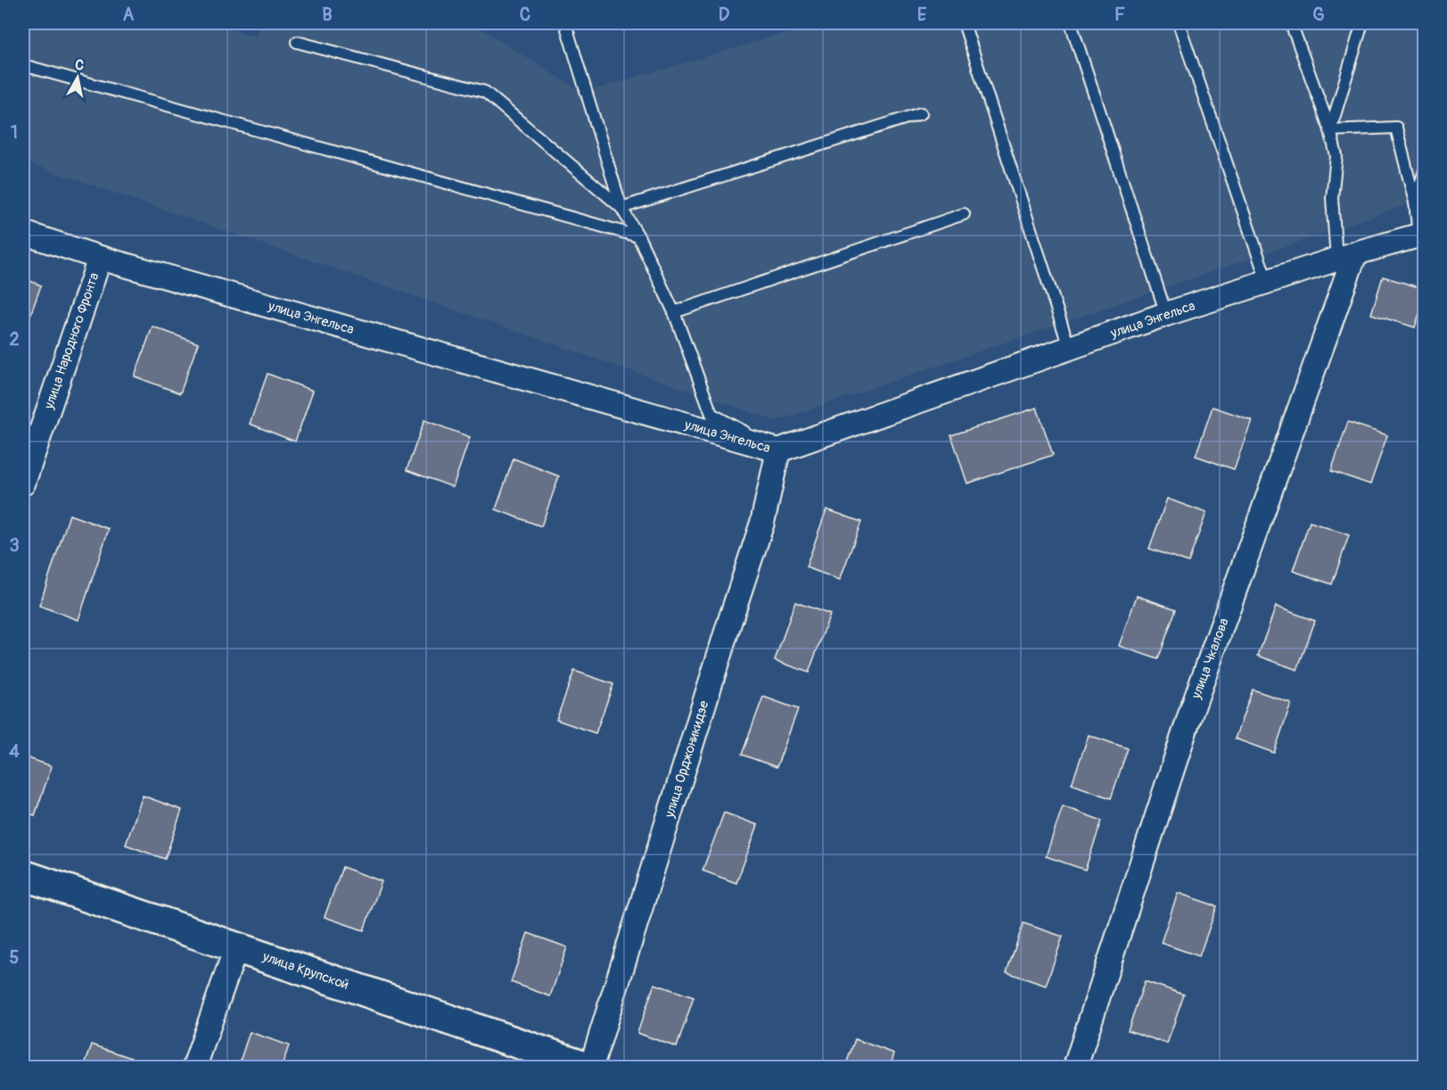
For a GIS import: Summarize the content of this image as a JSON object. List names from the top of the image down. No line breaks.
{"streets":{"main road":["улица Крупской"],"street":["улица Энгельса","улица Народного Фронта","улица Чкалова","улица Орджоникидзе"]},"crossings":[["улица Энгельса","улица Народного Фронта"],["улица Энгельса","улица Чкалова"],["улица Энгельса","улица Орджоникидзе"],["улица Орджоникидзе","улица Крупской"]],"north":"top","grid":{"columns":["A","B","C","D","E","F","G"],"rows":["1","2","3","4","5"]}}
